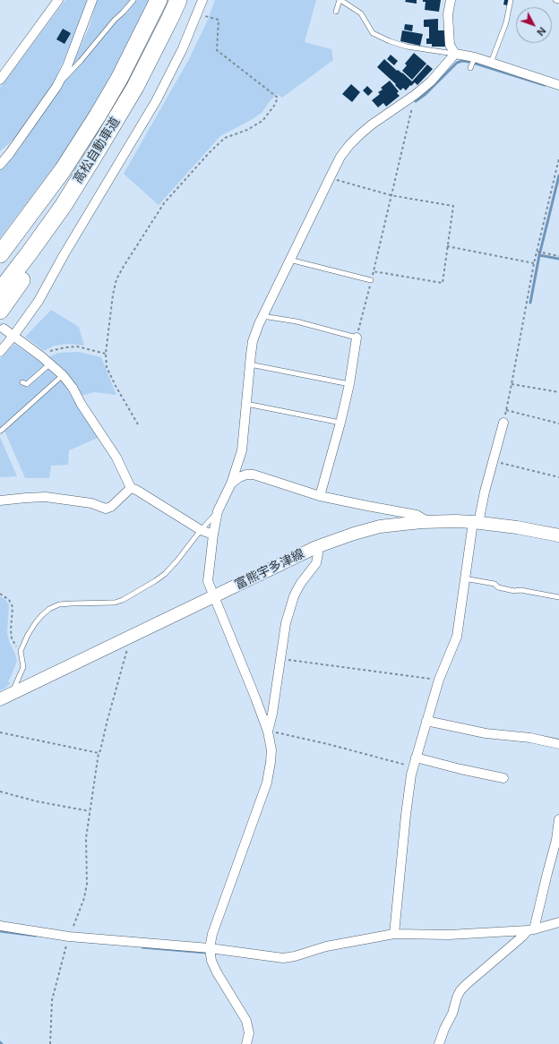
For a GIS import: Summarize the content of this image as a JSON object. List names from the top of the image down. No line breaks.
{"streets":{"highway":["高松自動車道"],"main road":["富熊宇多津線"]},"north":"bottom right"}
